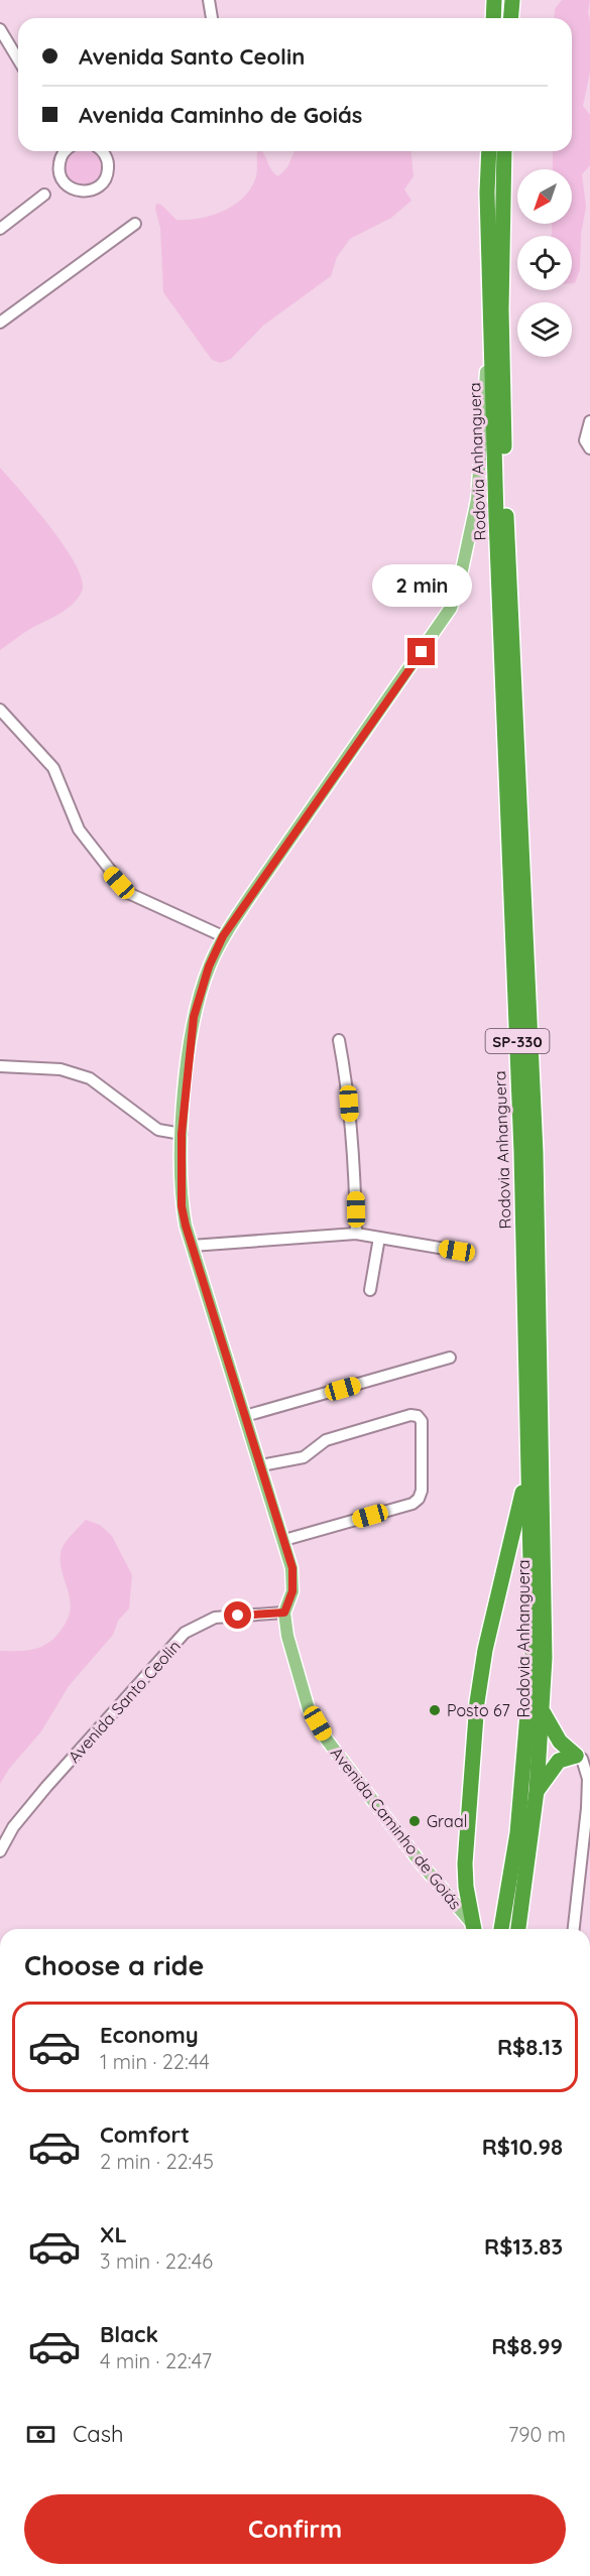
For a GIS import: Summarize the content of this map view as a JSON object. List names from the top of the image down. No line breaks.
{"streets":{"highway":["Rodovia Anhanguera","SP-330"],"main road":["Avenida Caminho de Goiás"],"street":["Avenida Santo Ceolin"]},"crossings":[["Rodovia Anhanguera","Avenida Caminho de Goiás"],["Avenida Santo Ceolin","Avenida Caminho de Goiás"]],"places":["Posto 67","Graal"],"north":"bottom left","page":{"banner":["Avenida Santo Ceolin","Avenida Caminho de Goiás"],"bubble":"2 min","heading":"Choose a ride","list":[{"name":"Economy","note":"1 min · 22:44","value":"R$8.13"},{"name":"Comfort","note":"2 min · 22:45","value":"R$10.98"},{"name":"XL","note":"3 min · 22:46","value":"R$13.83"},{"name":"Black","note":"4 min · 22:47","value":"R$8.99"}],"pay":["Cash","790 m"],"buttons":"Confirm"}}
